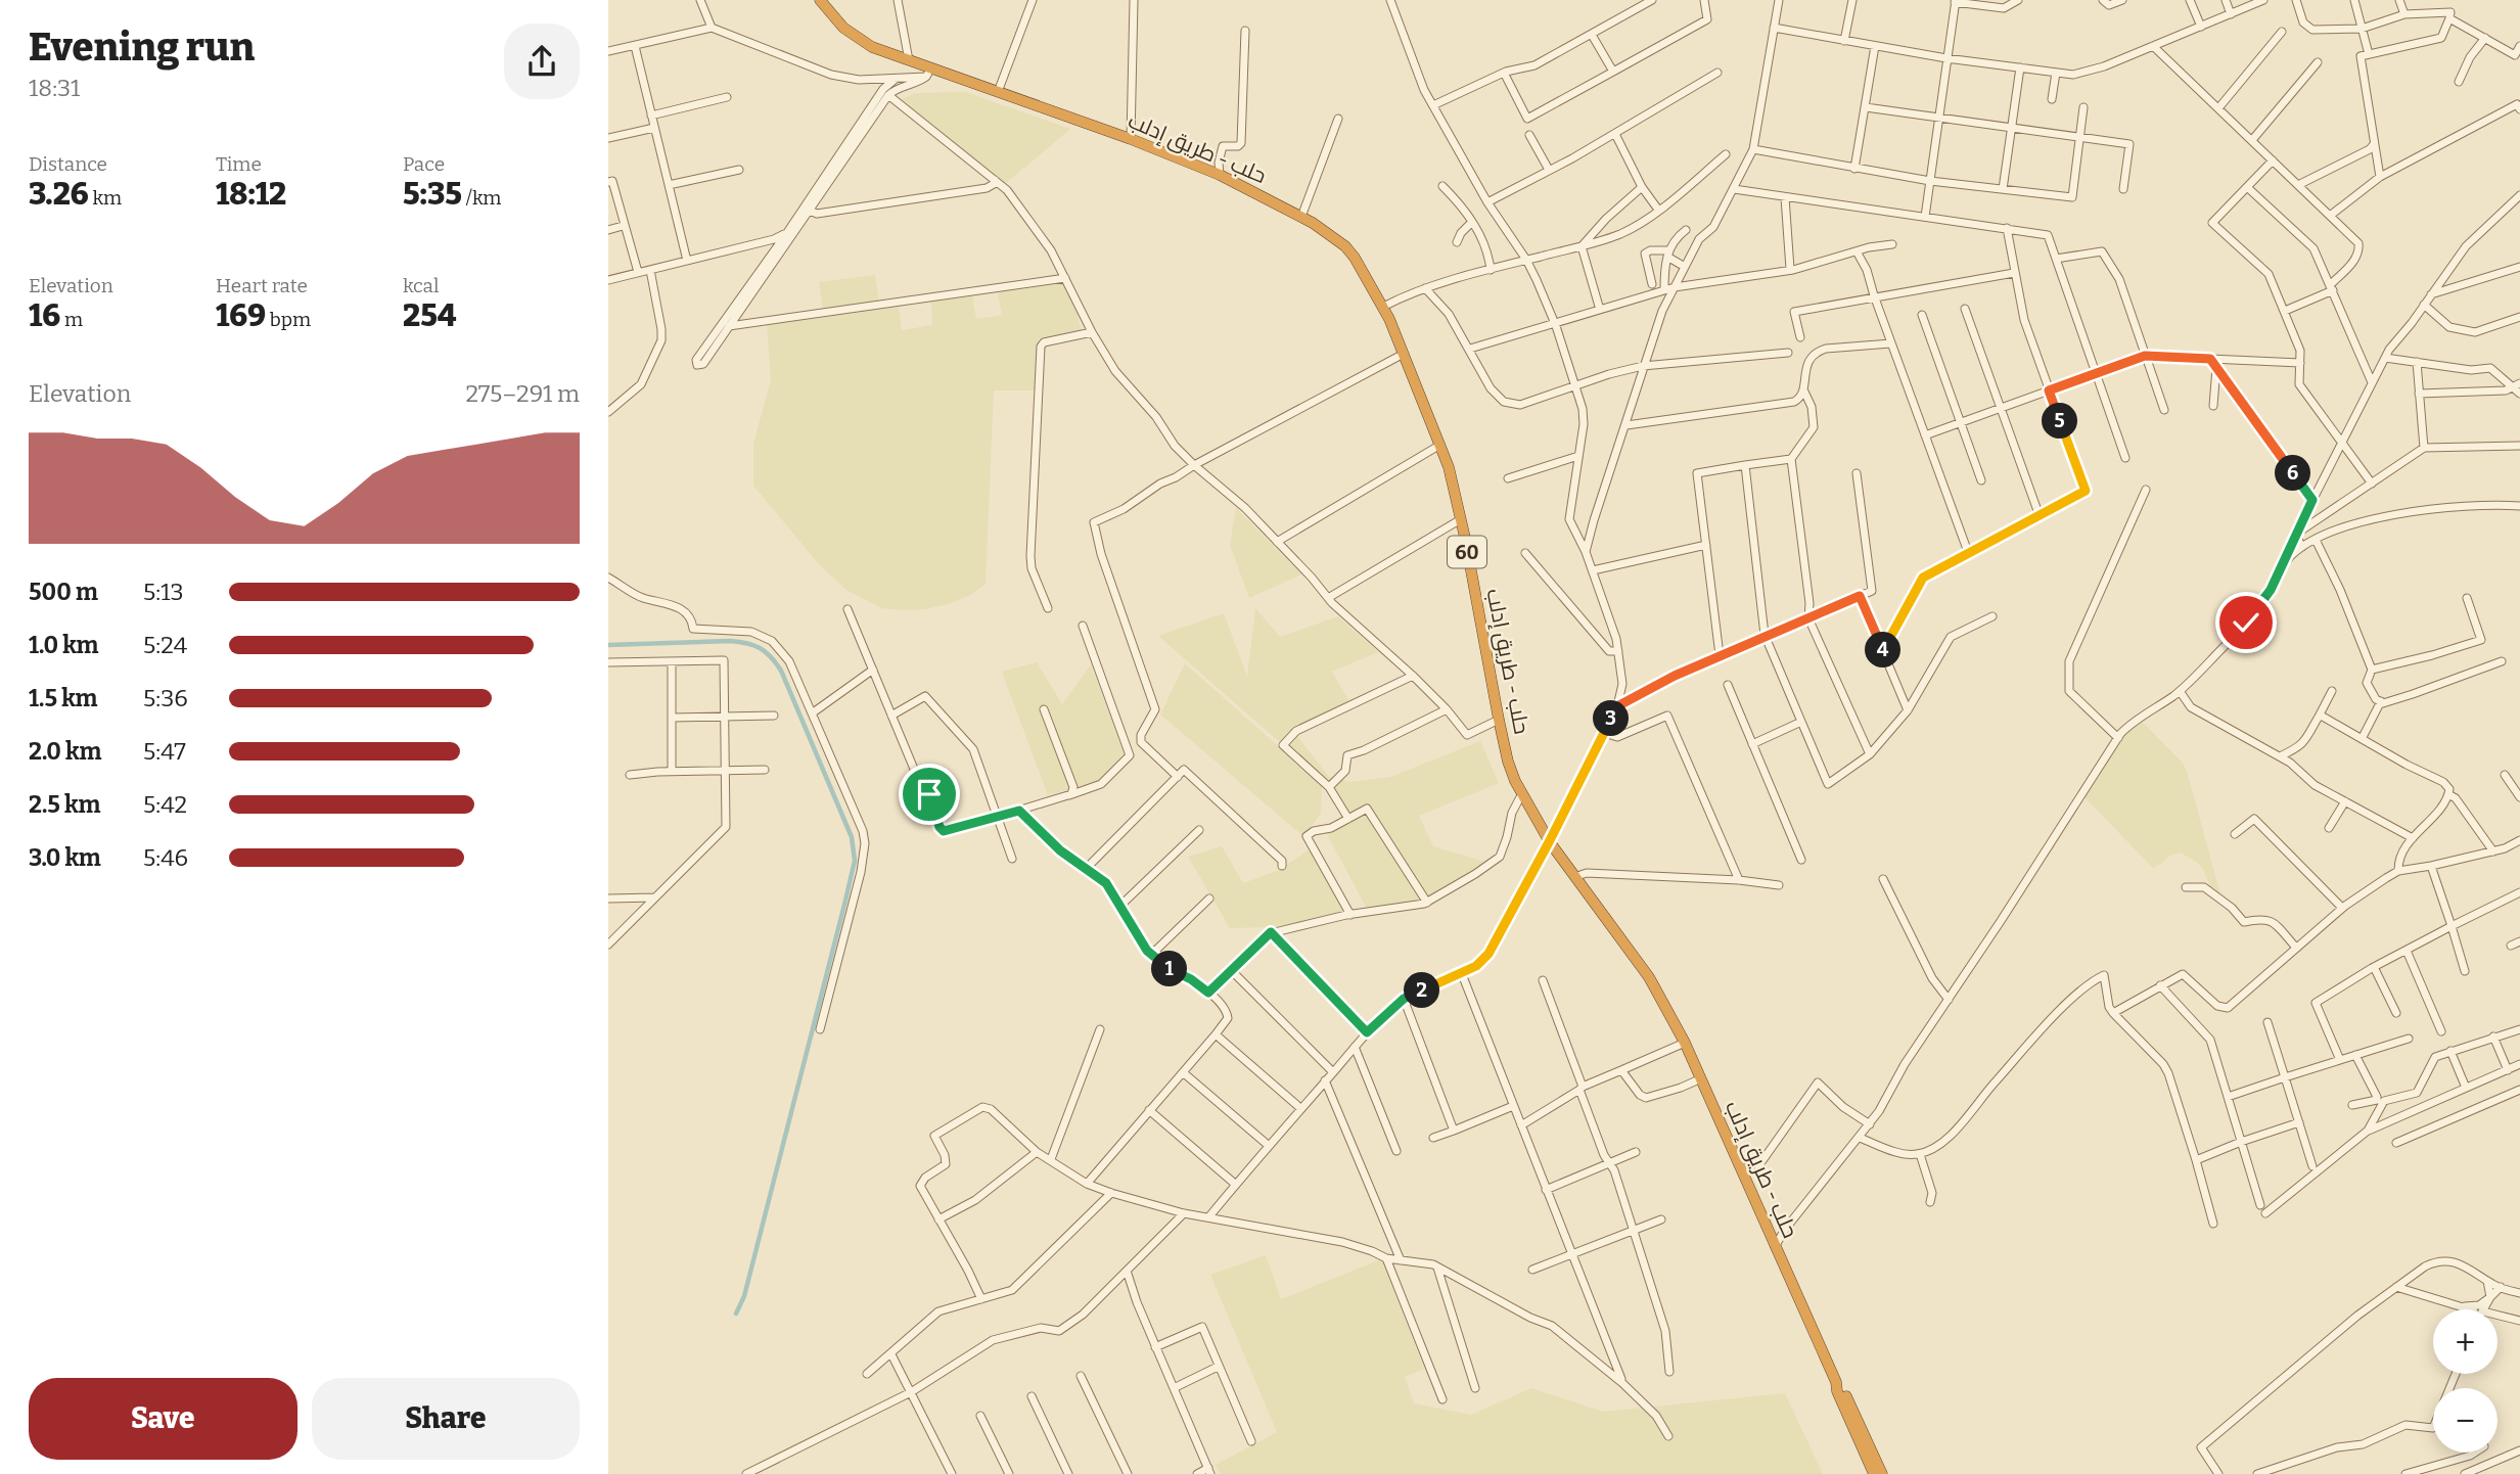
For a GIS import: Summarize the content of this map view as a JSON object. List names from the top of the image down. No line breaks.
{"streets":{"highway":["حلب - طريق إدلب","60"]},"crossings":[["حلب - طريق إدلب","60"]],"page":{"heading":["Evening run","18:31"],"stats":[["Distance","3.26 km"],["Time","18:12"],["Pace","5:35 /km"],["Elevation","16 m"],["Heart rate","169 bpm"],["kcal","254"]],"chart":["Elevation","275–291 m"],"pins":["5","6","4","3","1","2"],"list":[{"name":"500 m","note":"5:13"},{"name":"1.0 km","note":"5:24"},{"name":"1.5 km","note":"5:36"},{"name":"2.0 km","note":"5:47"},{"name":"2.5 km","note":"5:42"},{"name":"3.0 km","note":"5:46"}],"map_buttons":["+","−"],"buttons":["Save","Share"]}}
